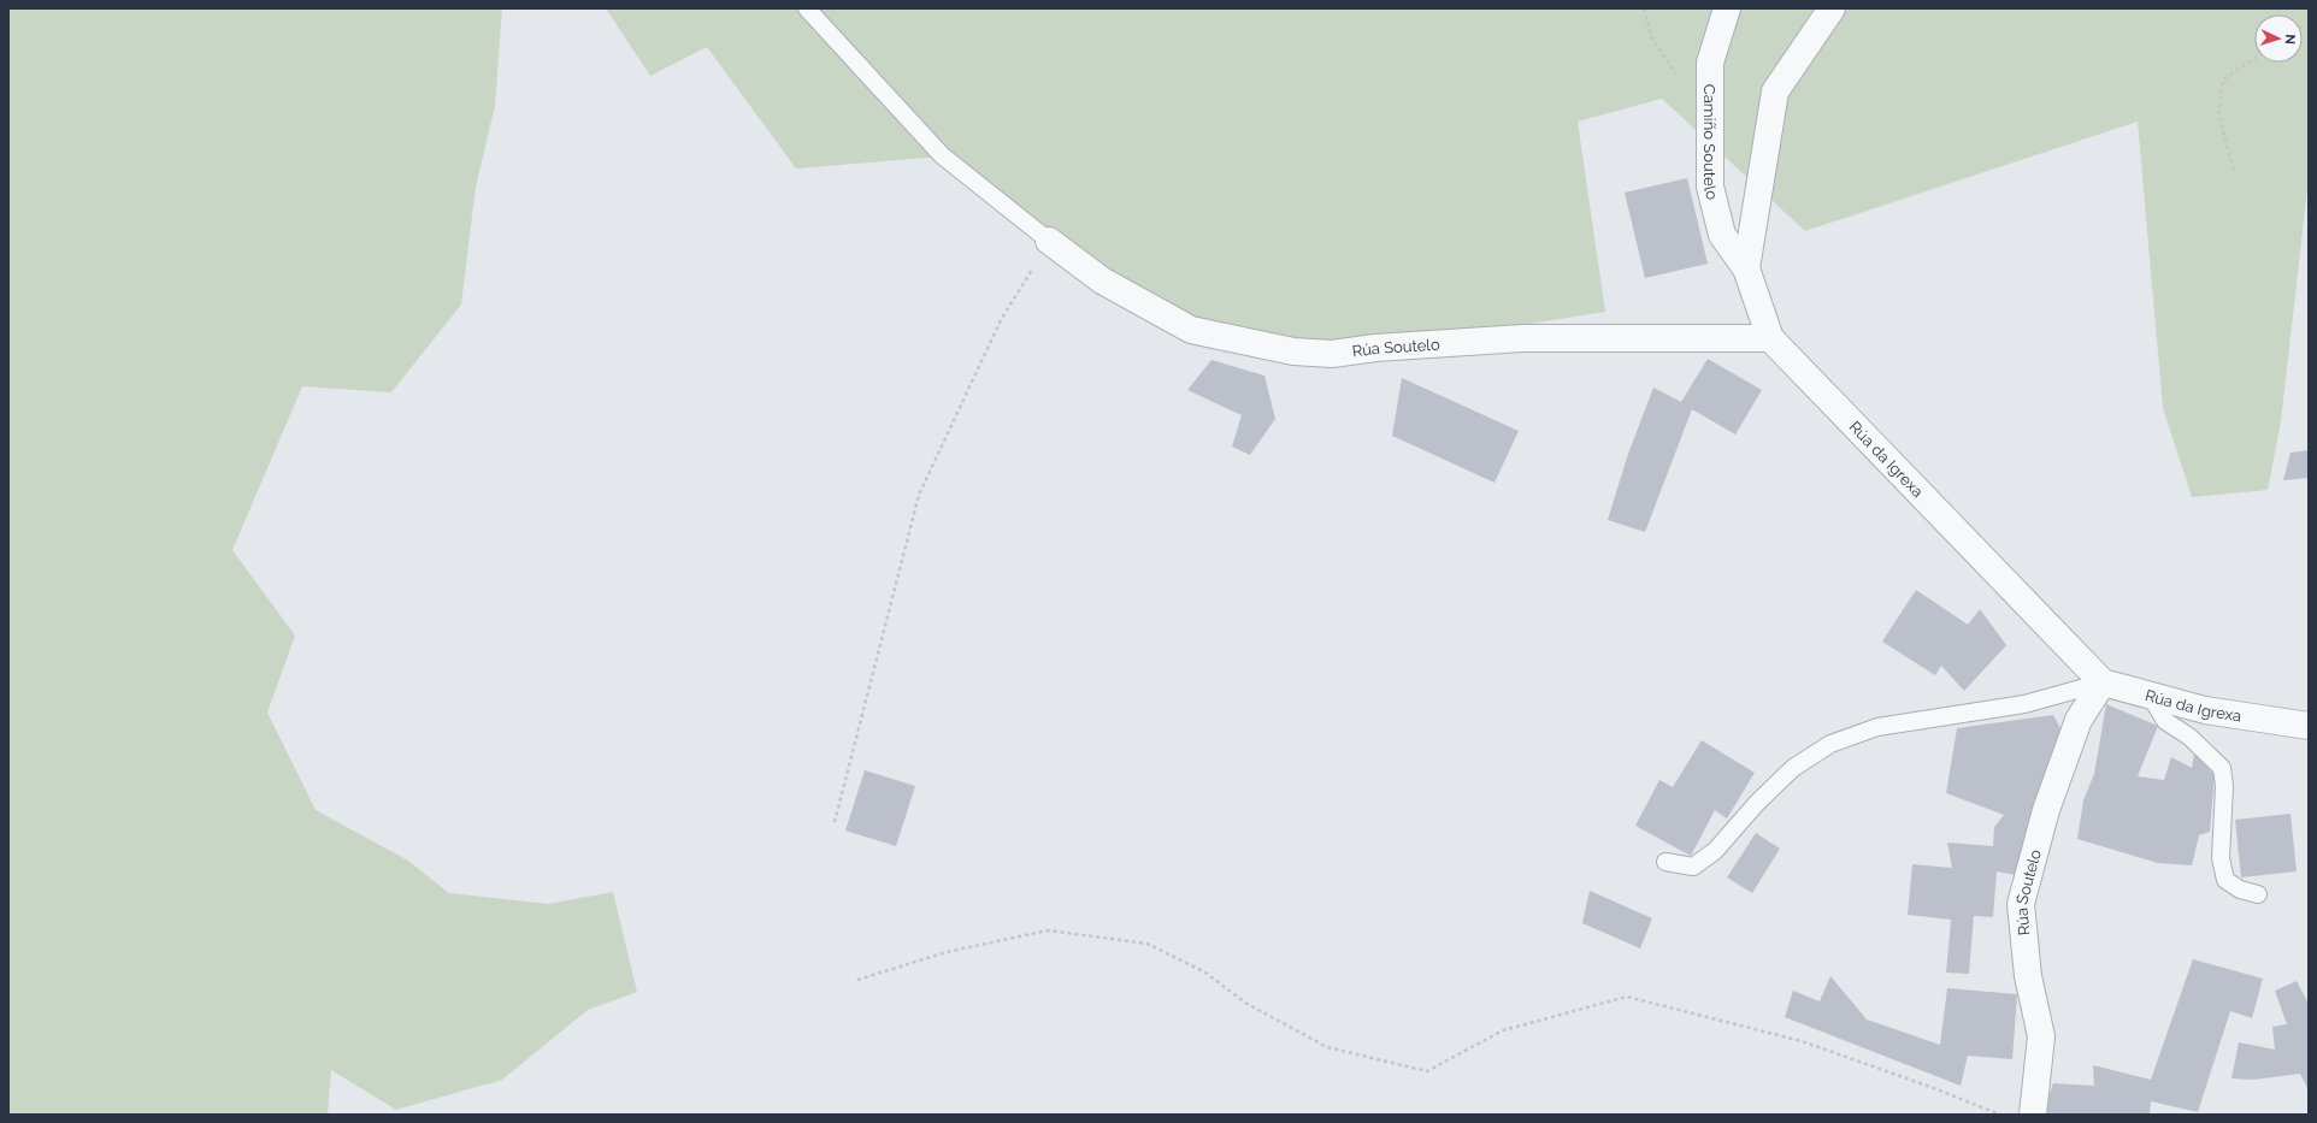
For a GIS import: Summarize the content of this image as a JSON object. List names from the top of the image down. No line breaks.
{"streets":{"street":["Camiño Soutelo","Rúa Soutelo","Rúa da Igrexa"]},"crossings":[["Camiño Soutelo","Rúa da Igrexa"],["Rúa Soutelo","Rúa da Igrexa"]],"north":"right"}
